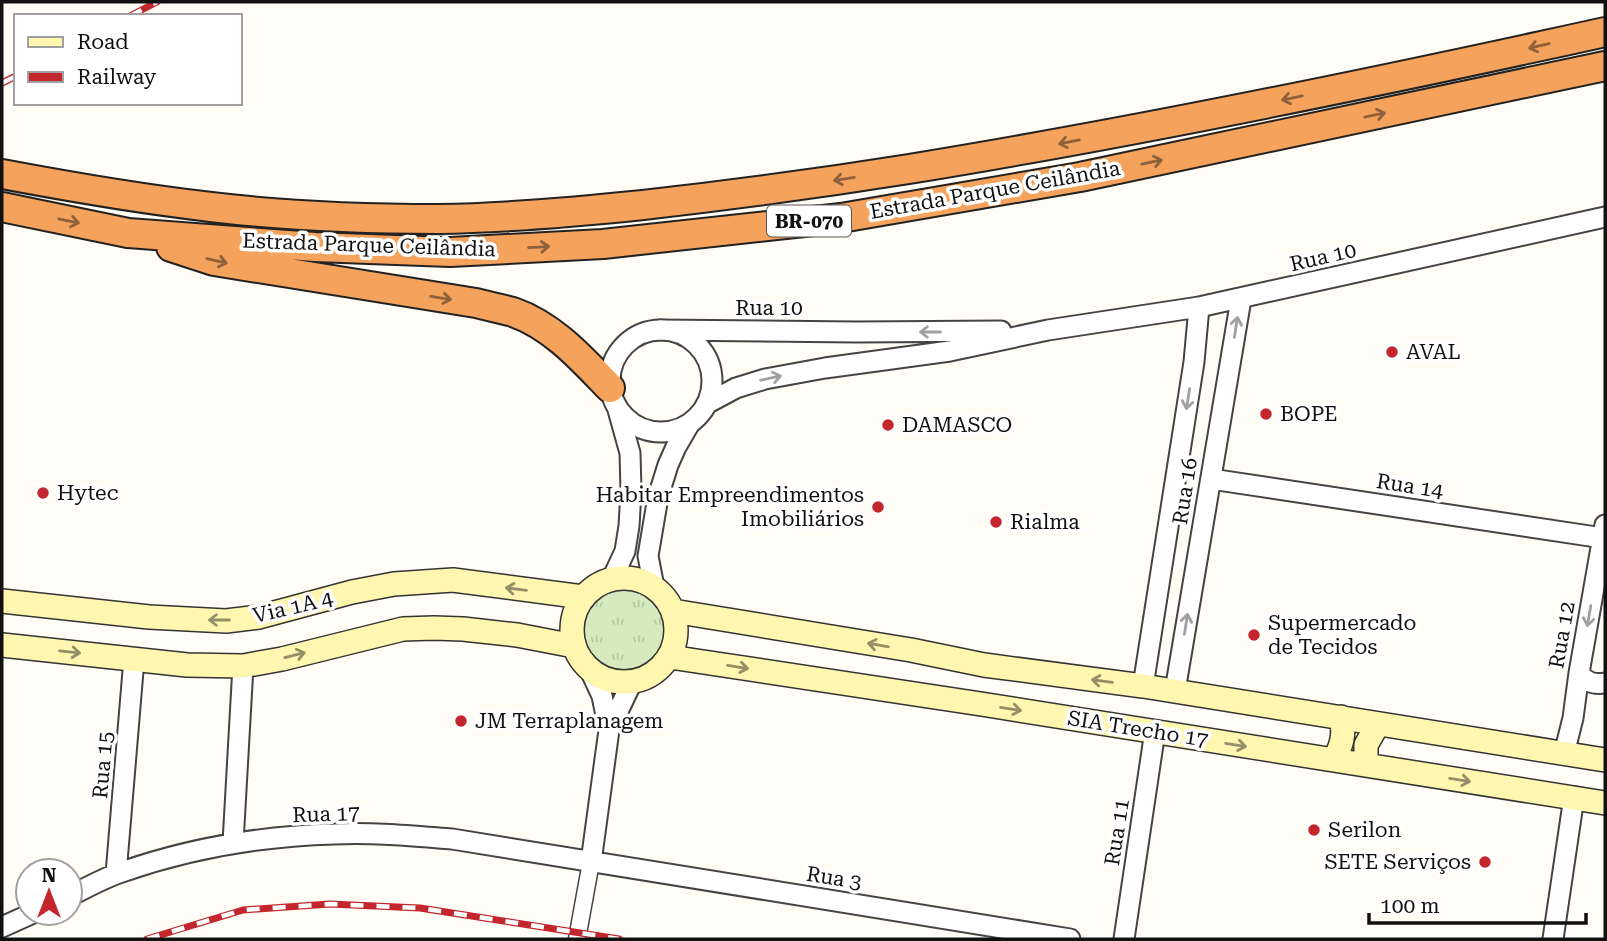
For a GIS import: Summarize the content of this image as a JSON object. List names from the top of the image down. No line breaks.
{"streets":{"highway":["Estrada Parque Ceilândia","BR-070"],"main road":["Via 1A 4","SIA Trecho 17"],"street":["Rua 10","Rua 14","Rua 16","Rua 12","Rua 15","Rua 17","Rua 11","Rua 3"]},"crossings":[["Rua 10","Rua 16"],["Rua 14","Rua 16"],["Rua 14","Rua 12"],["Rua 16","SIA Trecho 17"],["Via 1A 4","SIA Trecho 17"],["Rua 12","SIA Trecho 17"],["SIA Trecho 17","Rua 11"],["Rua 15","Rua 17"],["Rua 17","Rua 3"]],"one_way":["Rua 12"],"places":["AVAL","BOPE","DAMASCO","Hytec","Habitar Empreendimentos Imobiliários","Rialma","Supermercado de Tecidos","JM Terraplanagem","Serilon","SETE Serviços"],"legend":["Road","Railway"],"scale_bar":"100 m","north":"top"}
